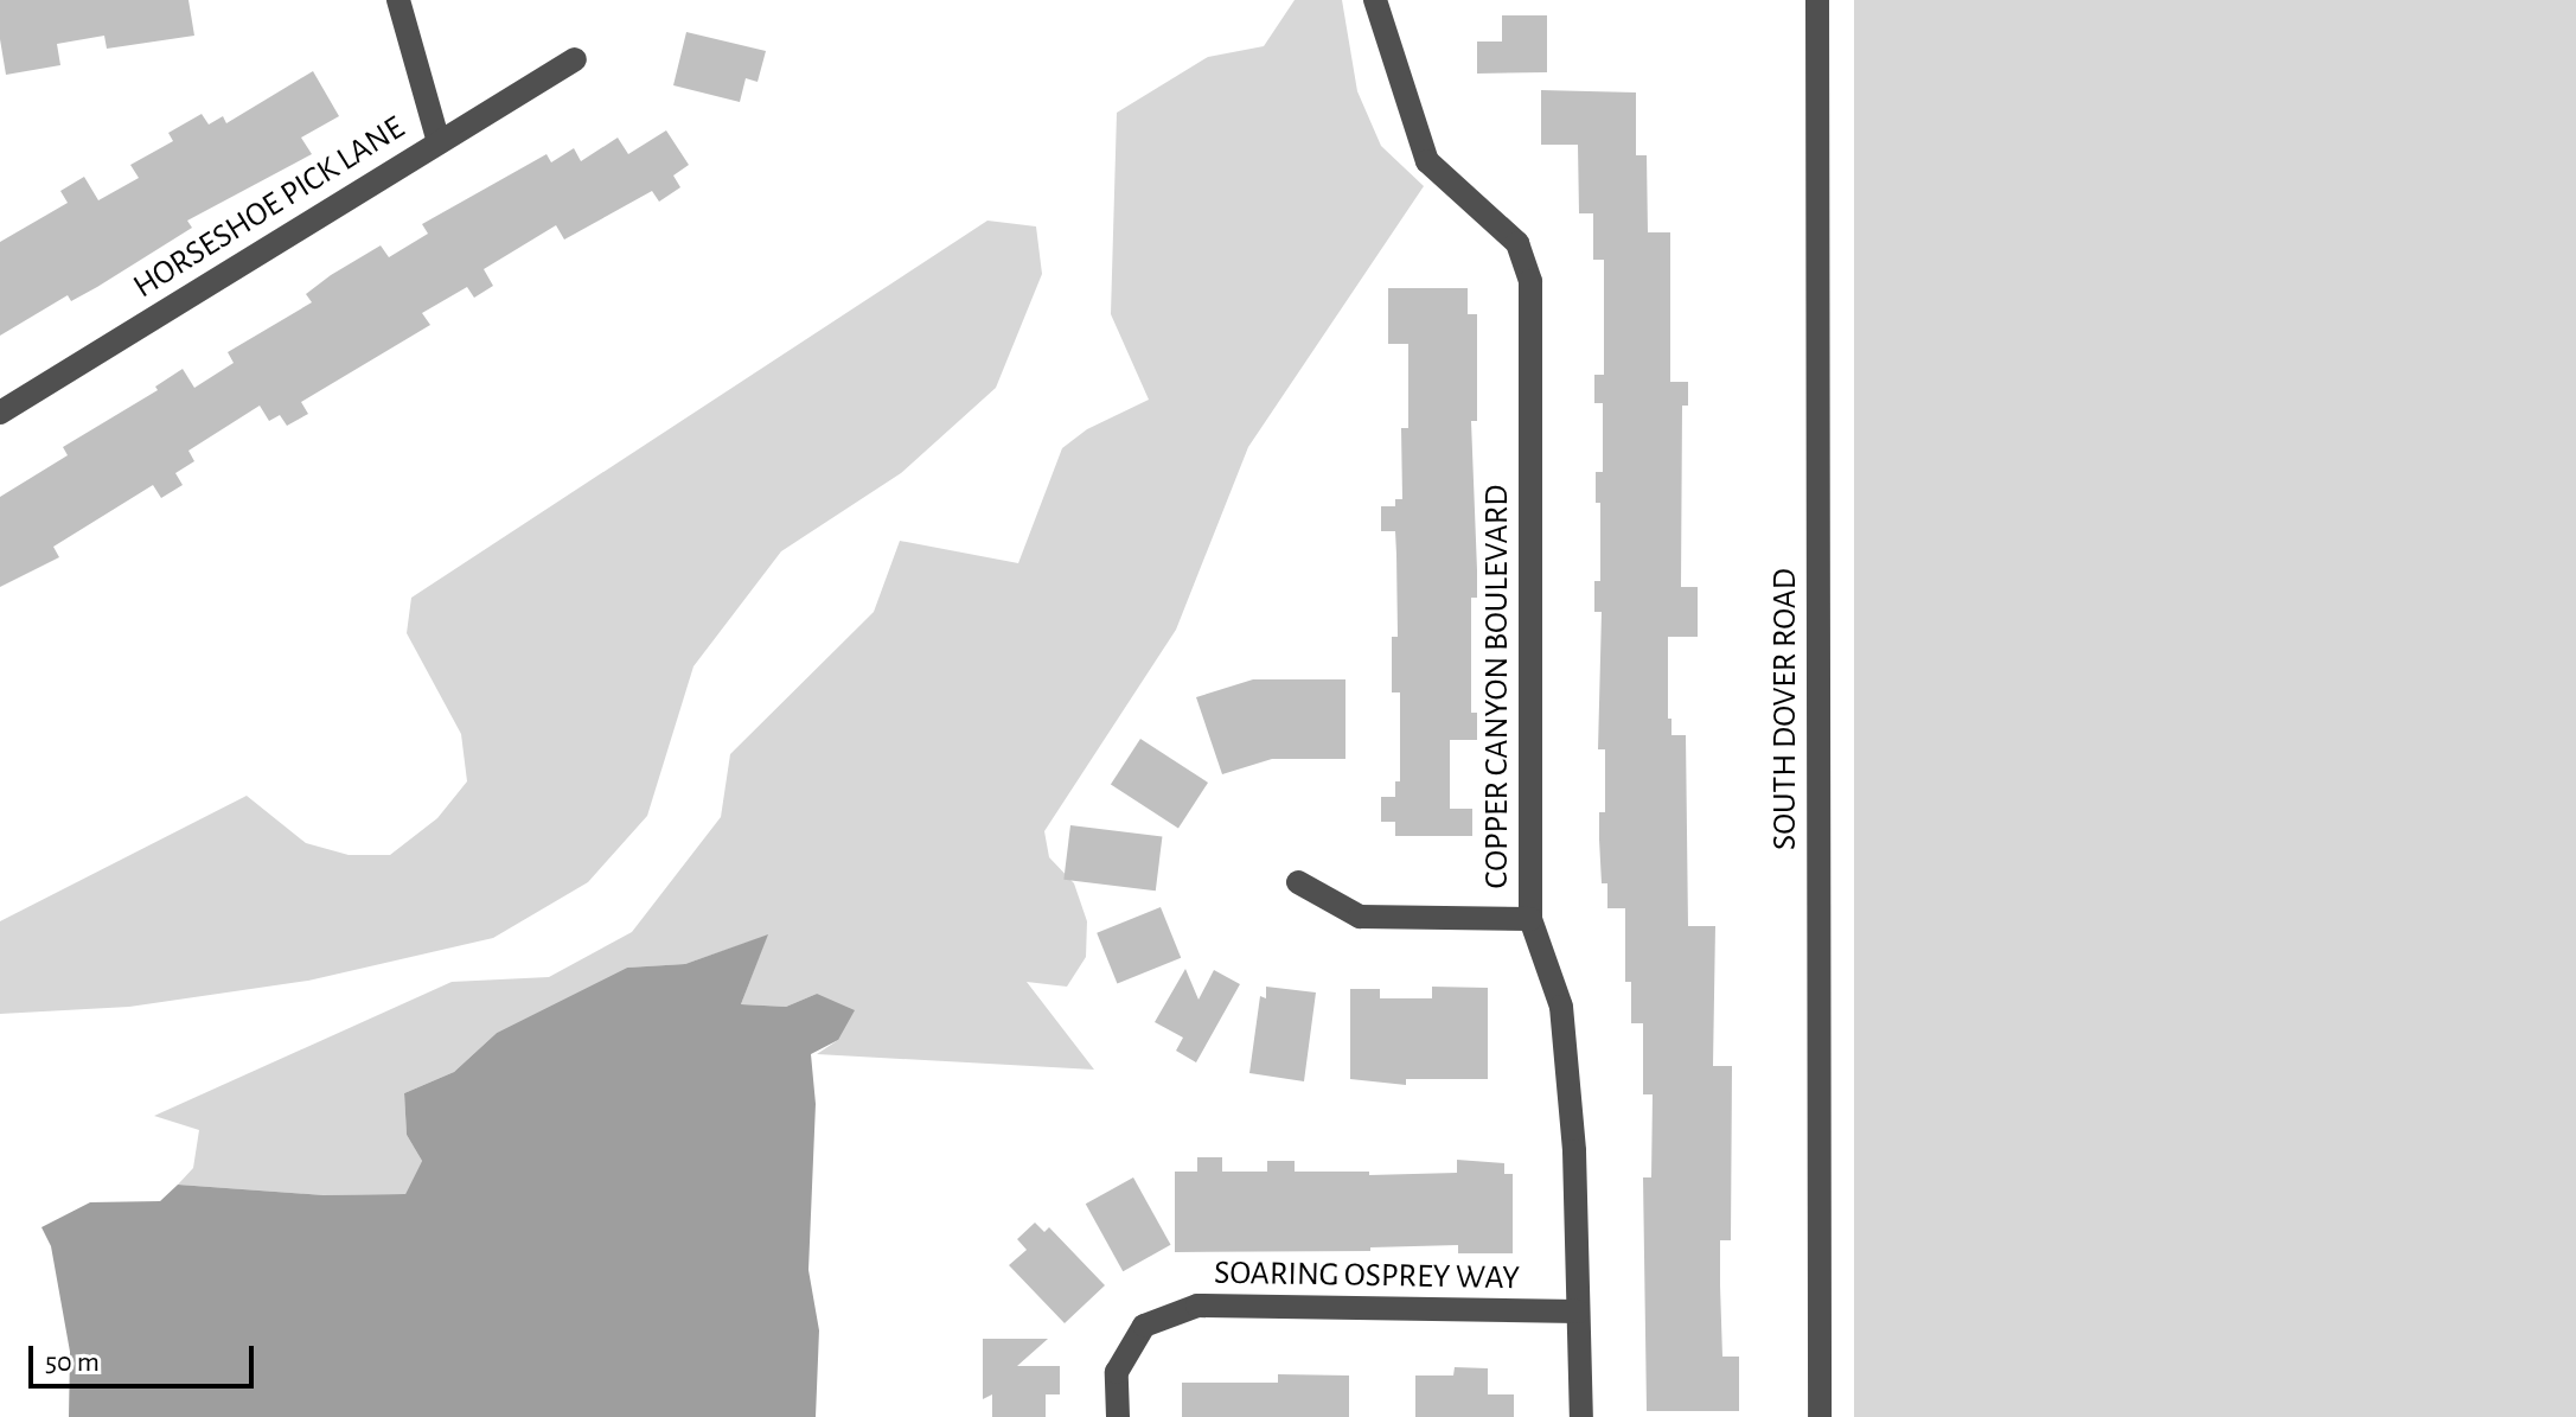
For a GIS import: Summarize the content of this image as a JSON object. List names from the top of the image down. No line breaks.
{"streets":{"street":["HORSESHOE PICK LANE","COPPER CANYON BOULEVARD","SOUTH DOVER ROAD","SOARING OSPREY WAY"]},"crossings":[["COPPER CANYON BOULEVARD","SOARING OSPREY WAY"]],"scale_bar":"50 m"}
